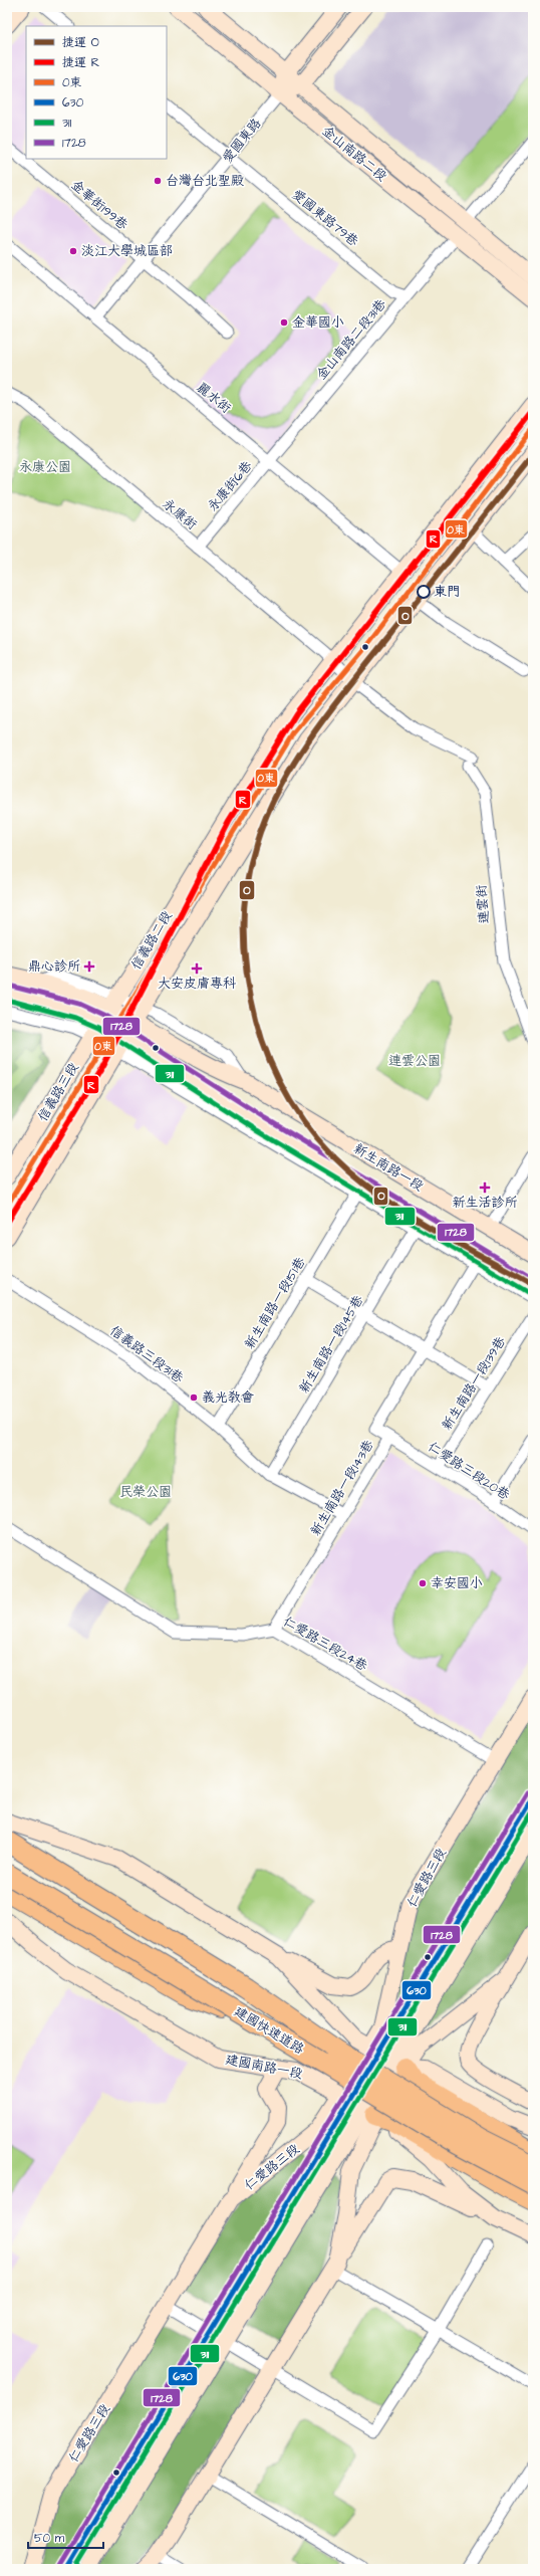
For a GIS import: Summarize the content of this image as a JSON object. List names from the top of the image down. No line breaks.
{"streets":{"highway":["建國快速道路"],"main road":["愛國東路","金山南路二段","信義路二段","信義路三段","新生南路一段","仁愛路三段","建國南路一段"],"street":["金華街199巷","愛國東路79巷","金山南路二段31巷","麗水街","永康街6巷","永康街","連雲街","新生南路一段151巷","新生南路一段145巷","信義路三段31巷","新生南路一段139巷","仁愛路三段20巷","新生南路一段143巷","仁愛路三段24巷"]},"crossings":[["愛國東路","金山南路二段"],["愛國東路","金華街199巷"],["愛國東路","愛國東路79巷"],["愛國東路","麗水街"],["金山南路二段","金山南路二段31巷"],["愛國東路79巷","金山南路二段31巷"],["金山南路二段31巷","麗水街"],["金山南路二段31巷","永康街6巷"],["麗水街","永康街6巷"],["麗水街","信義路二段"],["永康街6巷","永康街"],["永康街","連雲街"],["永康街","信義路二段"],["連雲街","信義路二段"],["信義路二段","信義路三段"],["信義路二段","新生南路一段"],["信義路三段","新生南路一段"],["新生南路一段151巷","信義路三段31巷"],["新生南路一段145巷","信義路三段31巷"],["信義路三段31巷","新生南路一段143巷"],["新生南路一段139巷","仁愛路三段20巷"],["仁愛路三段20巷","新生南路一段143巷"],["新生南路一段143巷","仁愛路三段24巷"],["仁愛路三段24巷","仁愛路三段"],["仁愛路三段","建國南路一段"]],"parks":["永康公園","連雲公園","民榮公園"],"places":{"other":["台灣台北聖殿","淡江大學城區部","金華國小","東門","義光教會","幸安國小"],"health":["鼎心診所","大安皮膚專科","新生活診所"]},"lines":["metro line R","transit line 0東","metro line O","transit line 1728","transit line 311","transit line 630"],"legend":["捷運 O","捷運 R","0東","630","311","1728"],"scale_bar":"50 m"}
